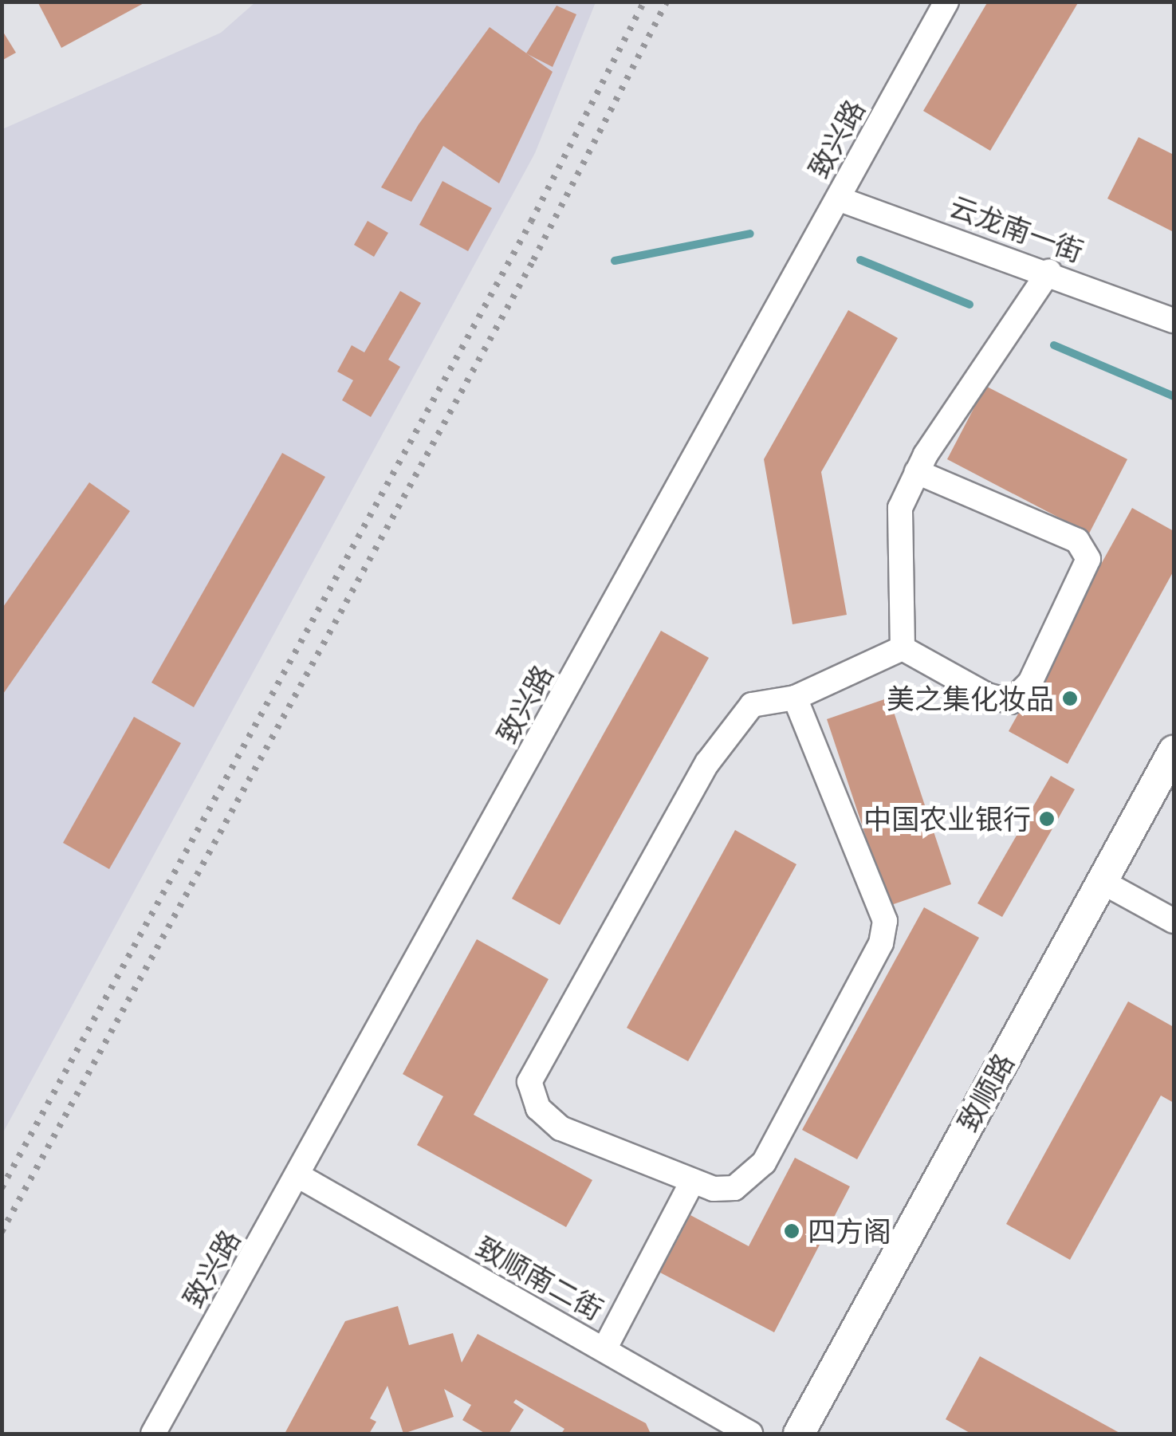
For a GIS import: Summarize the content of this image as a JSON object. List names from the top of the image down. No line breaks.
{"streets":{"street":["致兴路","云龙南一街","致顺路","致顺南二街"]},"crossings":[["致兴路","云龙南一街"],["致兴路","致顺南二街"]],"places":["美之集化妆品","中国农业银行","四方阁"]}
